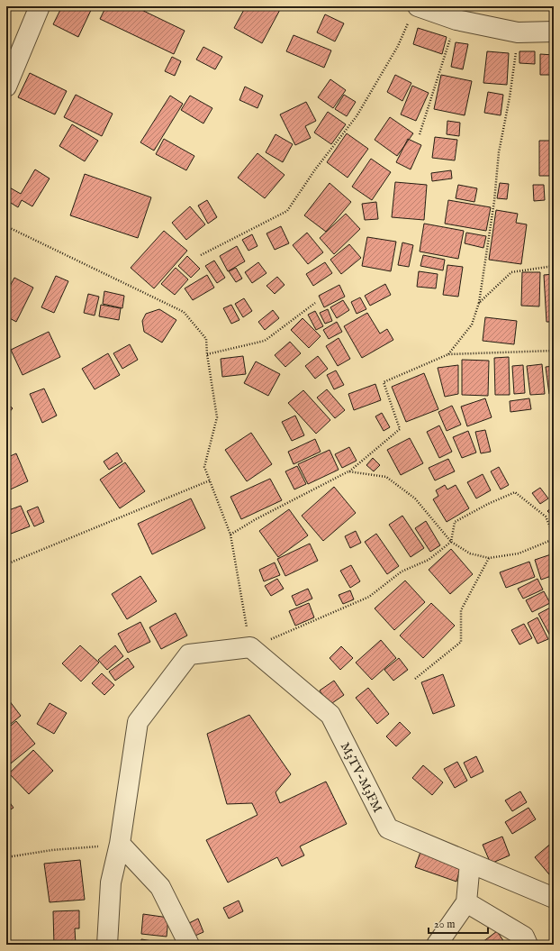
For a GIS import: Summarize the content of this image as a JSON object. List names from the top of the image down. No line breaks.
{"streets":{"street":["M3TV-M3FM"]},"scale_bar":"20 m"}
